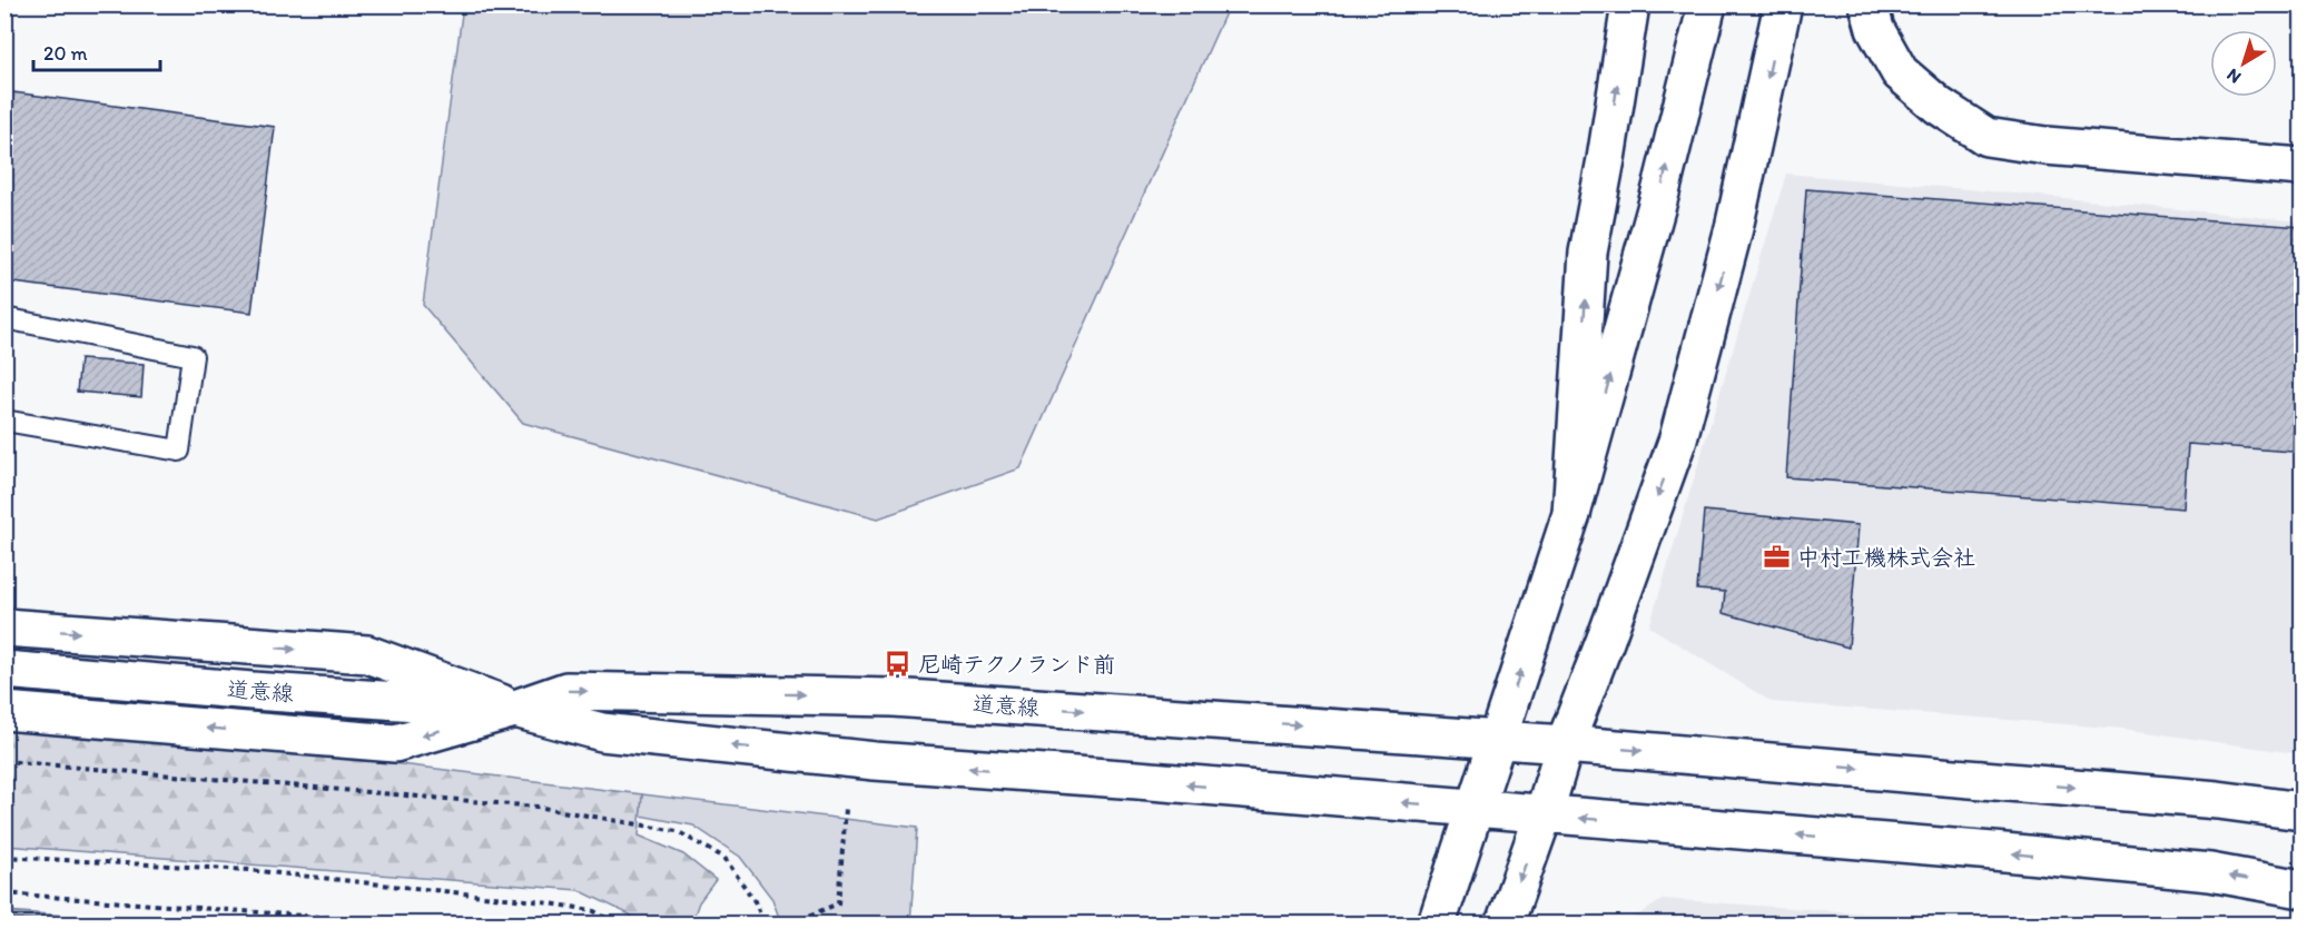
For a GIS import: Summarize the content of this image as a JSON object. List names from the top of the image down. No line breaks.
{"streets":{"main road":["道意線"]},"places":{"office":["中村工機株式会社"],"bus stop":["尼崎テクノランド前"]},"scale_bar":"20 m","north":"bottom left"}
